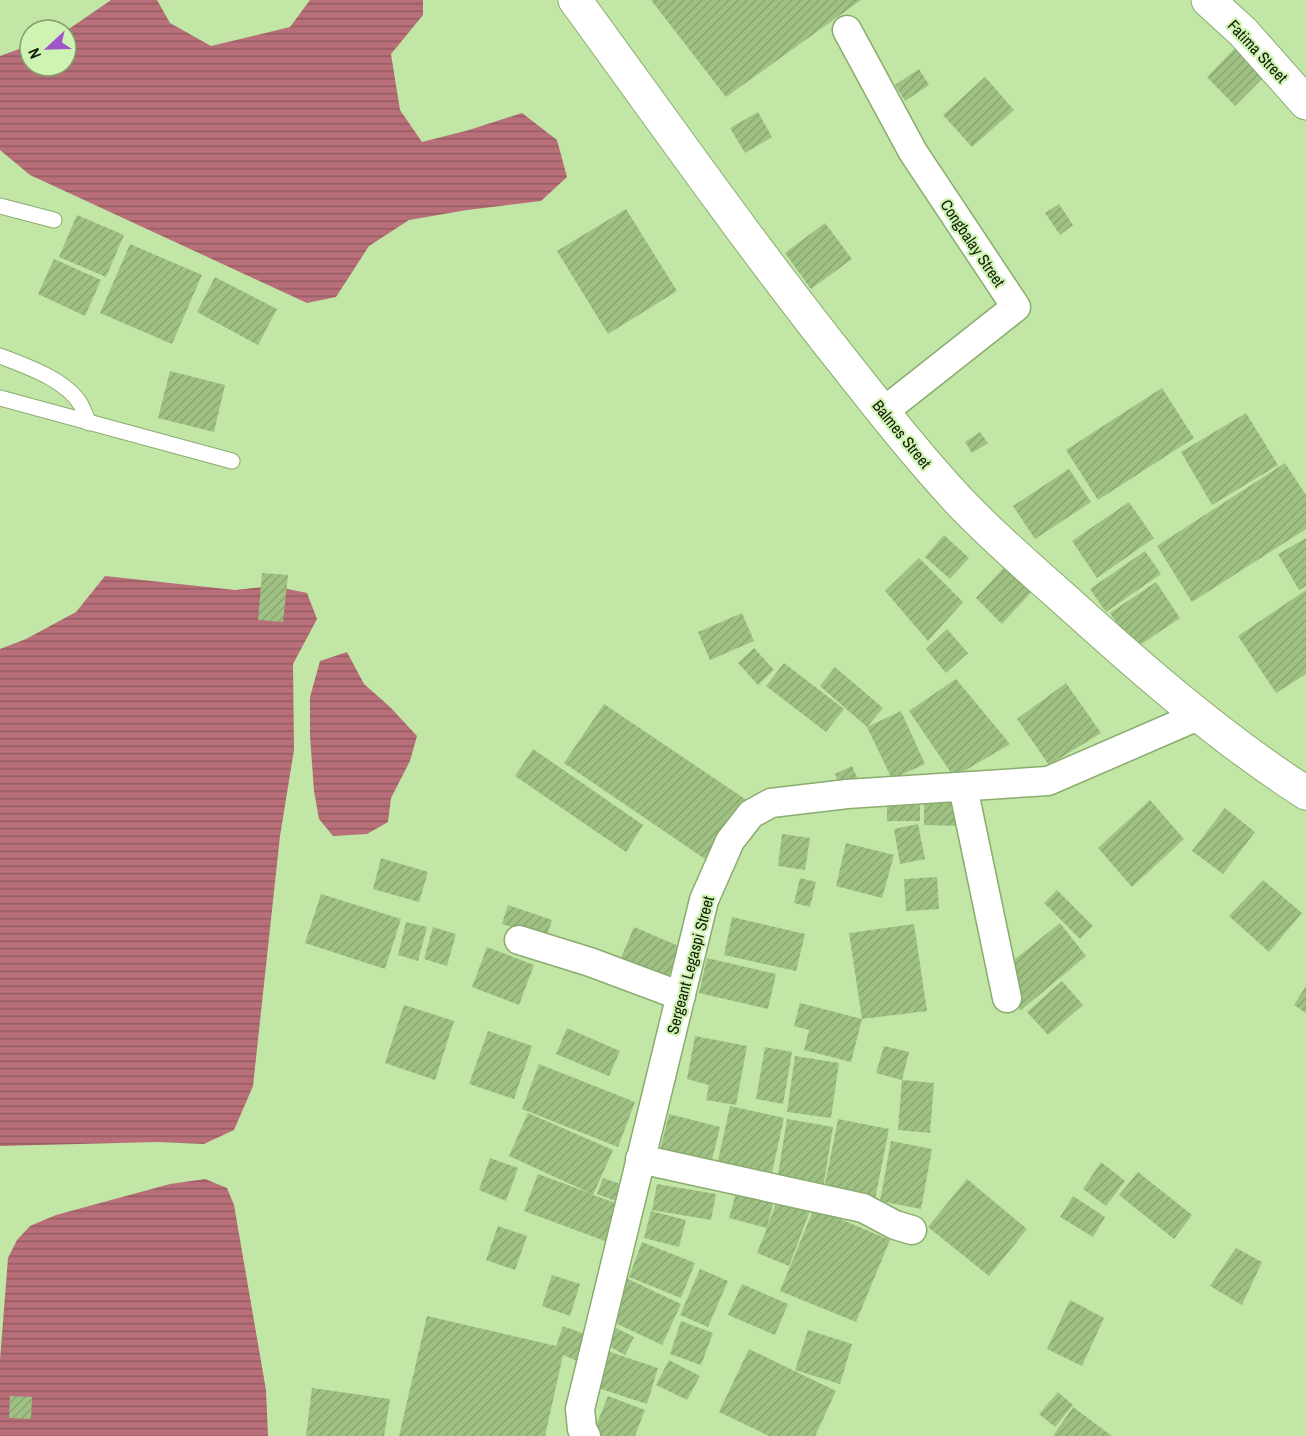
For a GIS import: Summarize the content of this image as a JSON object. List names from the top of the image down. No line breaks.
{"streets":{"street":["Fatima Street","Congbalay Street","Balmes Street","Sergeant Legaspi Street"]},"crossings":[["Congbalay Street","Balmes Street"],["Balmes Street","Sergeant Legaspi Street"]],"north":"left"}
